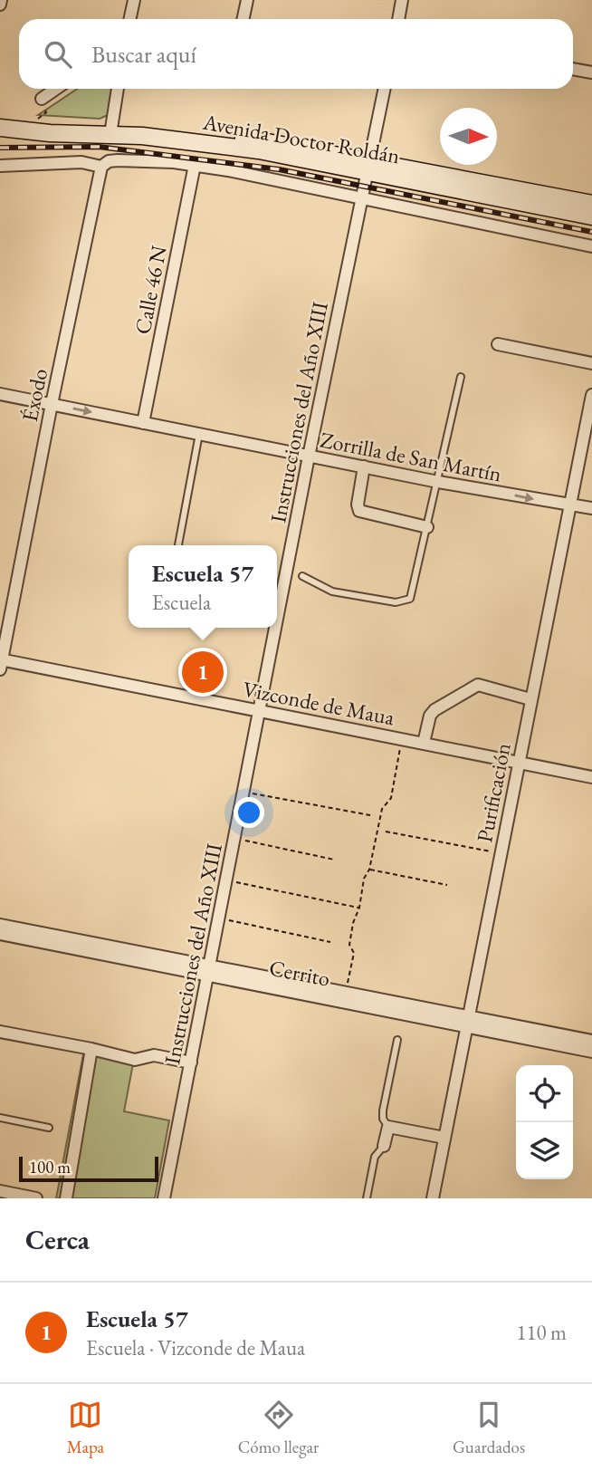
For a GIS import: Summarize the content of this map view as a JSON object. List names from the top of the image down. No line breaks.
{"streets":{"street":["Avenida Doctor Roldán","Calle 46 N","Éxodo","Instrucciones del Año XIII","Zorrilla de San Martín","Vizconde de Maua","Purificación","Cerrito"]},"crossings":[["Avenida Doctor Roldán","Calle 46 N"],["Avenida Doctor Roldán","Éxodo"],["Avenida Doctor Roldán","Instrucciones del Año XIII"],["Calle 46 N","Zorrilla de San Martín"],["Éxodo","Zorrilla de San Martín"],["Éxodo","Vizconde de Maua"],["Instrucciones del Año XIII","Zorrilla de San Martín"],["Instrucciones del Año XIII","Vizconde de Maua"],["Instrucciones del Año XIII","Cerrito"],["Zorrilla de San Martín","Purificación"],["Vizconde de Maua","Purificación"],["Purificación","Cerrito"]],"one_way":["Zorrilla de San Martín"],"scale_bar":"100 m","north":"right","page":{"search":"Buscar aquí","popup":["Escuela 57","Escuela"],"pins":"1","scale":"100 m","heading":"Cerca","list":[{"mark":"1","name":"Escuela 57","note":"Escuela · Vizconde de Maua","value":"110 m"}],"nav":["Mapa","Cómo llegar","Guardados"]}}
